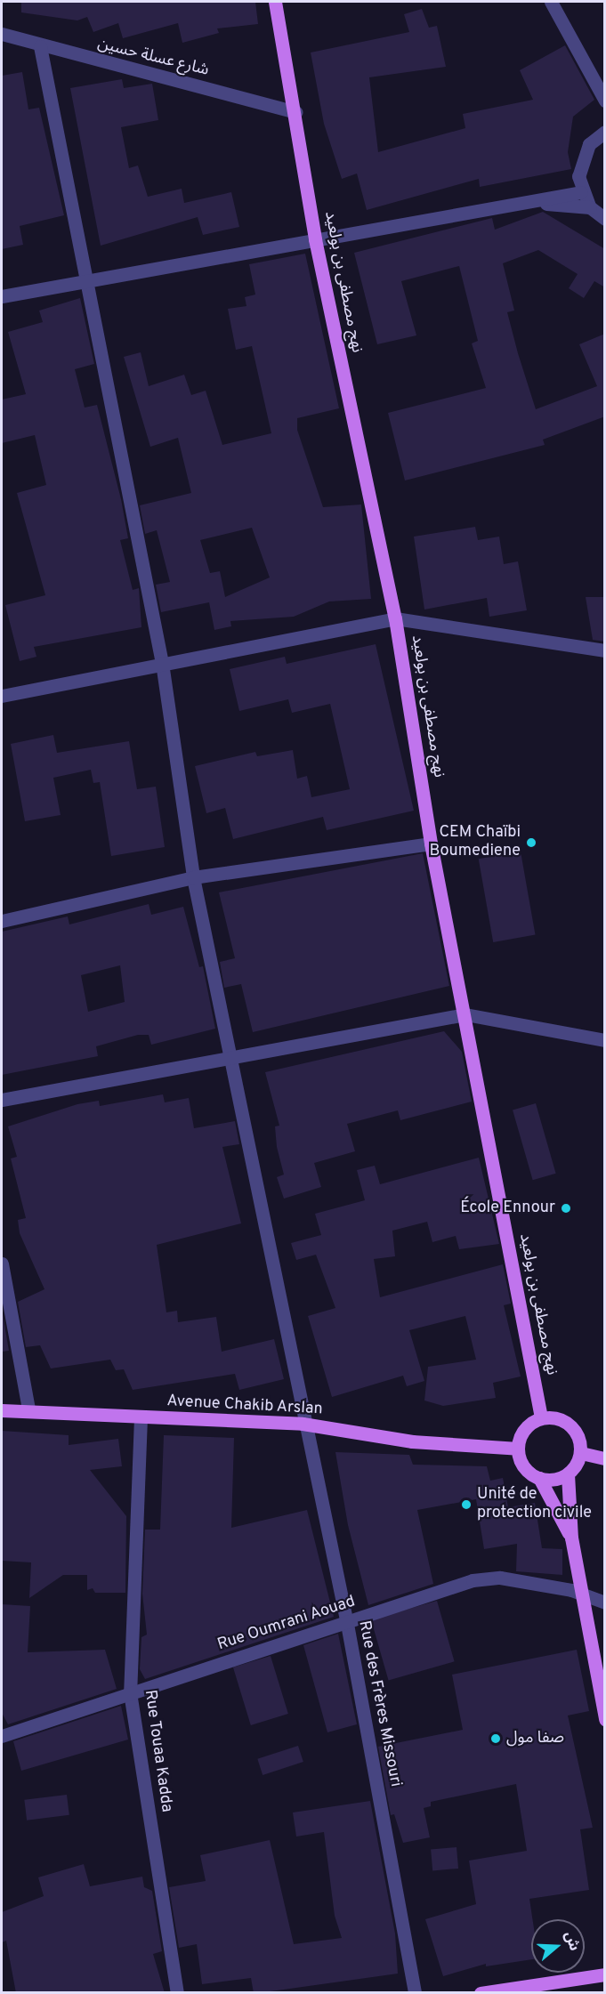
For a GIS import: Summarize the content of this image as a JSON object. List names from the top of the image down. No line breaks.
{"streets":{"main road":["نهج مصطفى بن بولعيد","Avenue Chakib Arslan"],"street":["شارع عسلة حسين","Rue Oumrani Aouad","Rue des Frères Missouri","Rue Touaa Kadda"]},"crossings":[["شارع عسلة حسين","نهج مصطفى بن بولعيد"],["شارع عسلة حسين","Rue des Frères Missouri"],["نهج مصطفى بن بولعيد","Avenue Chakib Arslan"],["Avenue Chakib Arslan","Rue des Frères Missouri"],["Avenue Chakib Arslan","Rue Touaa Kadda"],["Rue Oumrani Aouad","Rue des Frères Missouri"],["Rue Oumrani Aouad","Rue Touaa Kadda"]],"places":["CEM Chaïbi Boumediene","École Ennour","Unité de protection civile","صفا مول"],"north":"right"}
